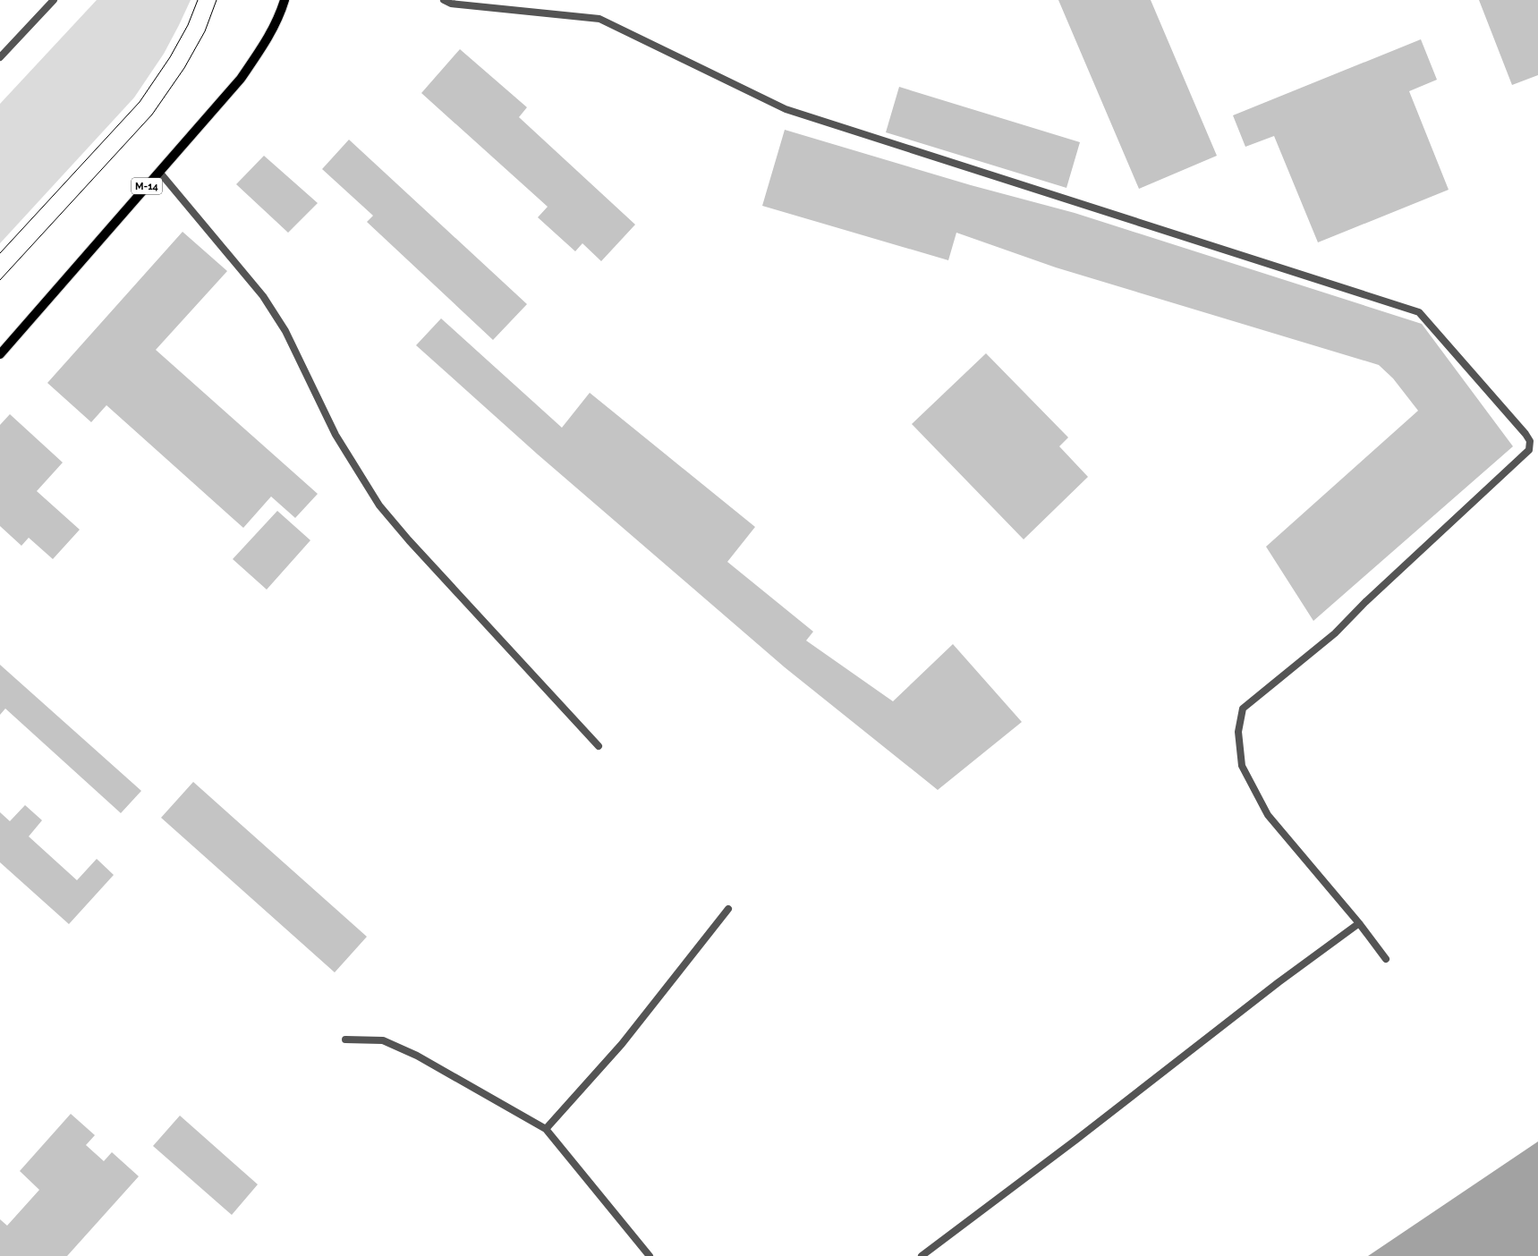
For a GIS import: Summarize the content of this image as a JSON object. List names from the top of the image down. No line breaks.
{"streets":{"main road":["М-14"]}}
